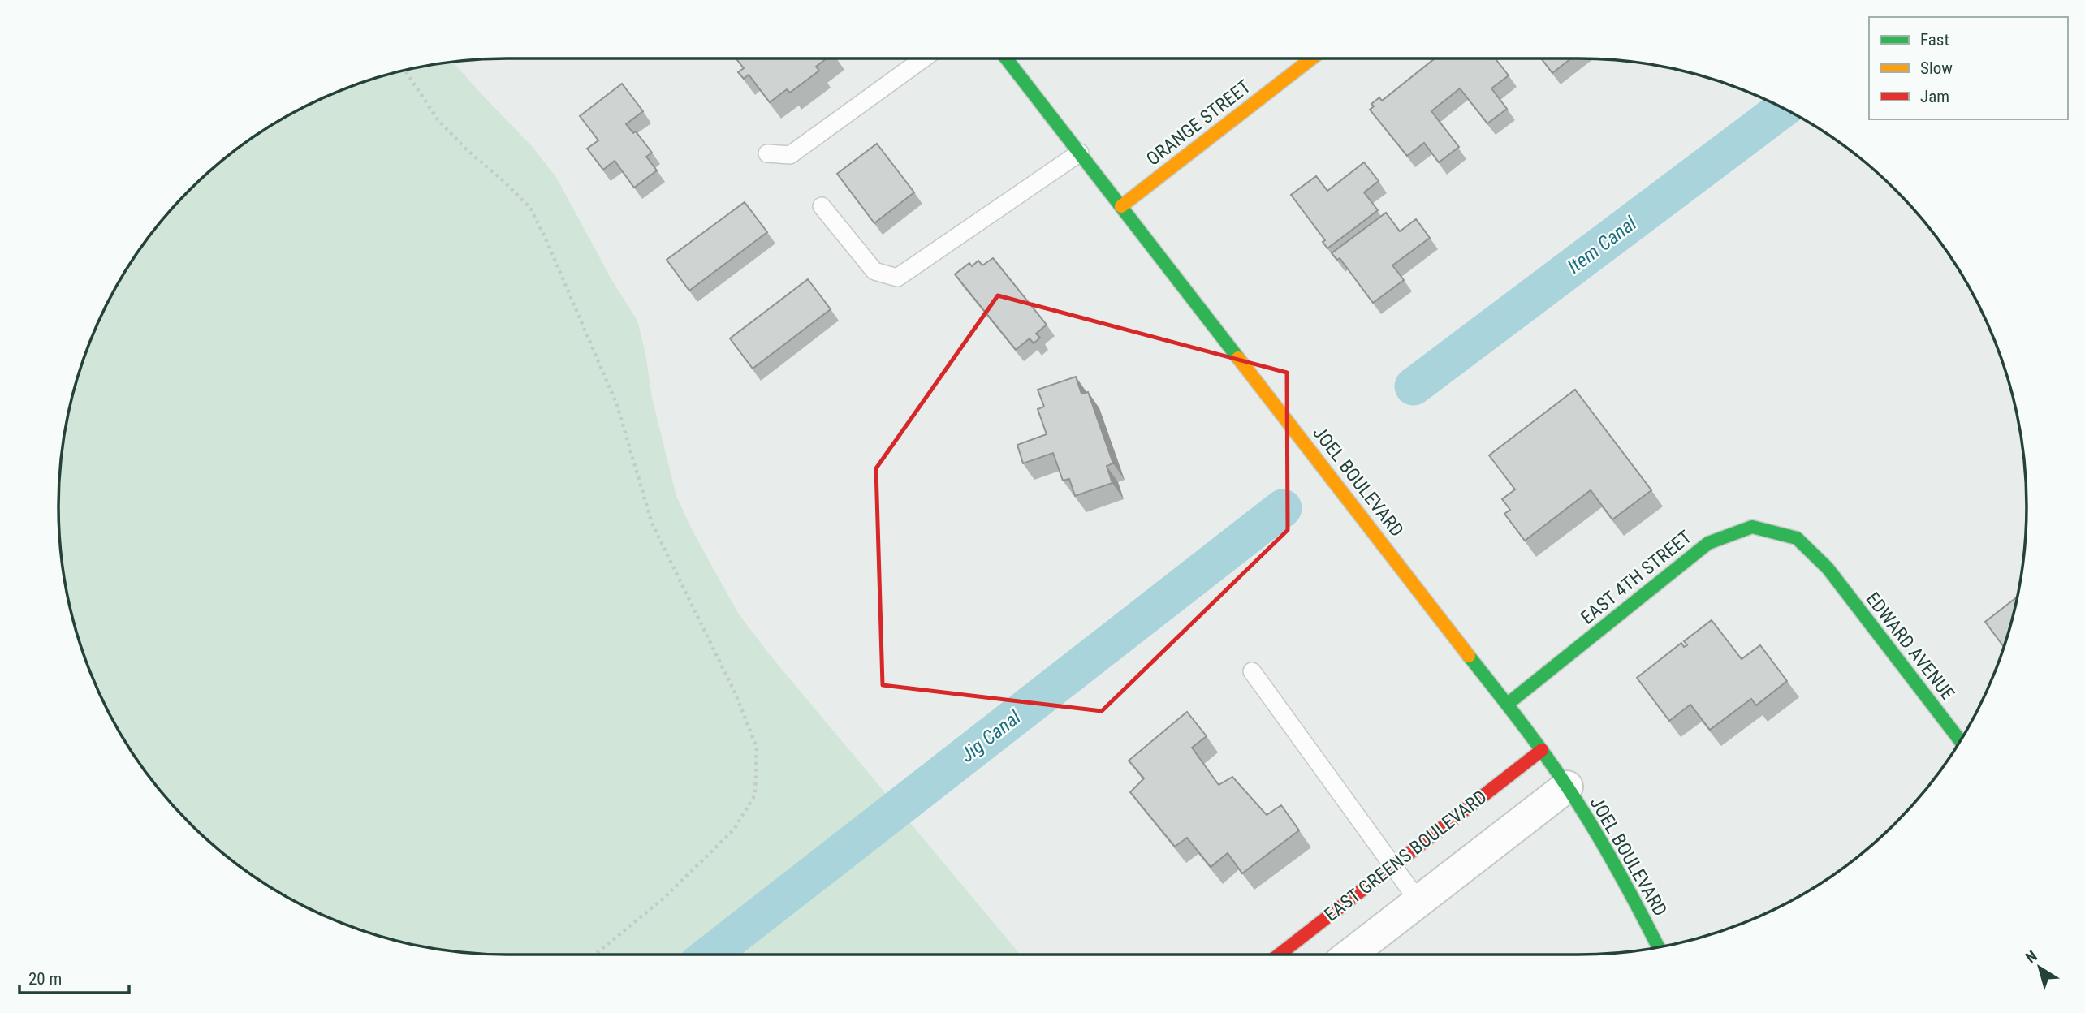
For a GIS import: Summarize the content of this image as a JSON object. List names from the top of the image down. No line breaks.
{"streets":{"street":["ORANGE STREET","JOEL BOULEVARD","EAST 4TH STREET","EDWARD AVENUE","EAST GREENS BOULEVARD"]},"crossings":[["ORANGE STREET","JOEL BOULEVARD"],["JOEL BOULEVARD","EAST 4TH STREET"],["JOEL BOULEVARD","EAST GREENS BOULEVARD"],["EAST 4TH STREET","EDWARD AVENUE"]],"water":["Item Canal","Jig Canal"],"legend":["Fast","Slow","Jam"],"scale_bar":"20 m","north":"top left"}
